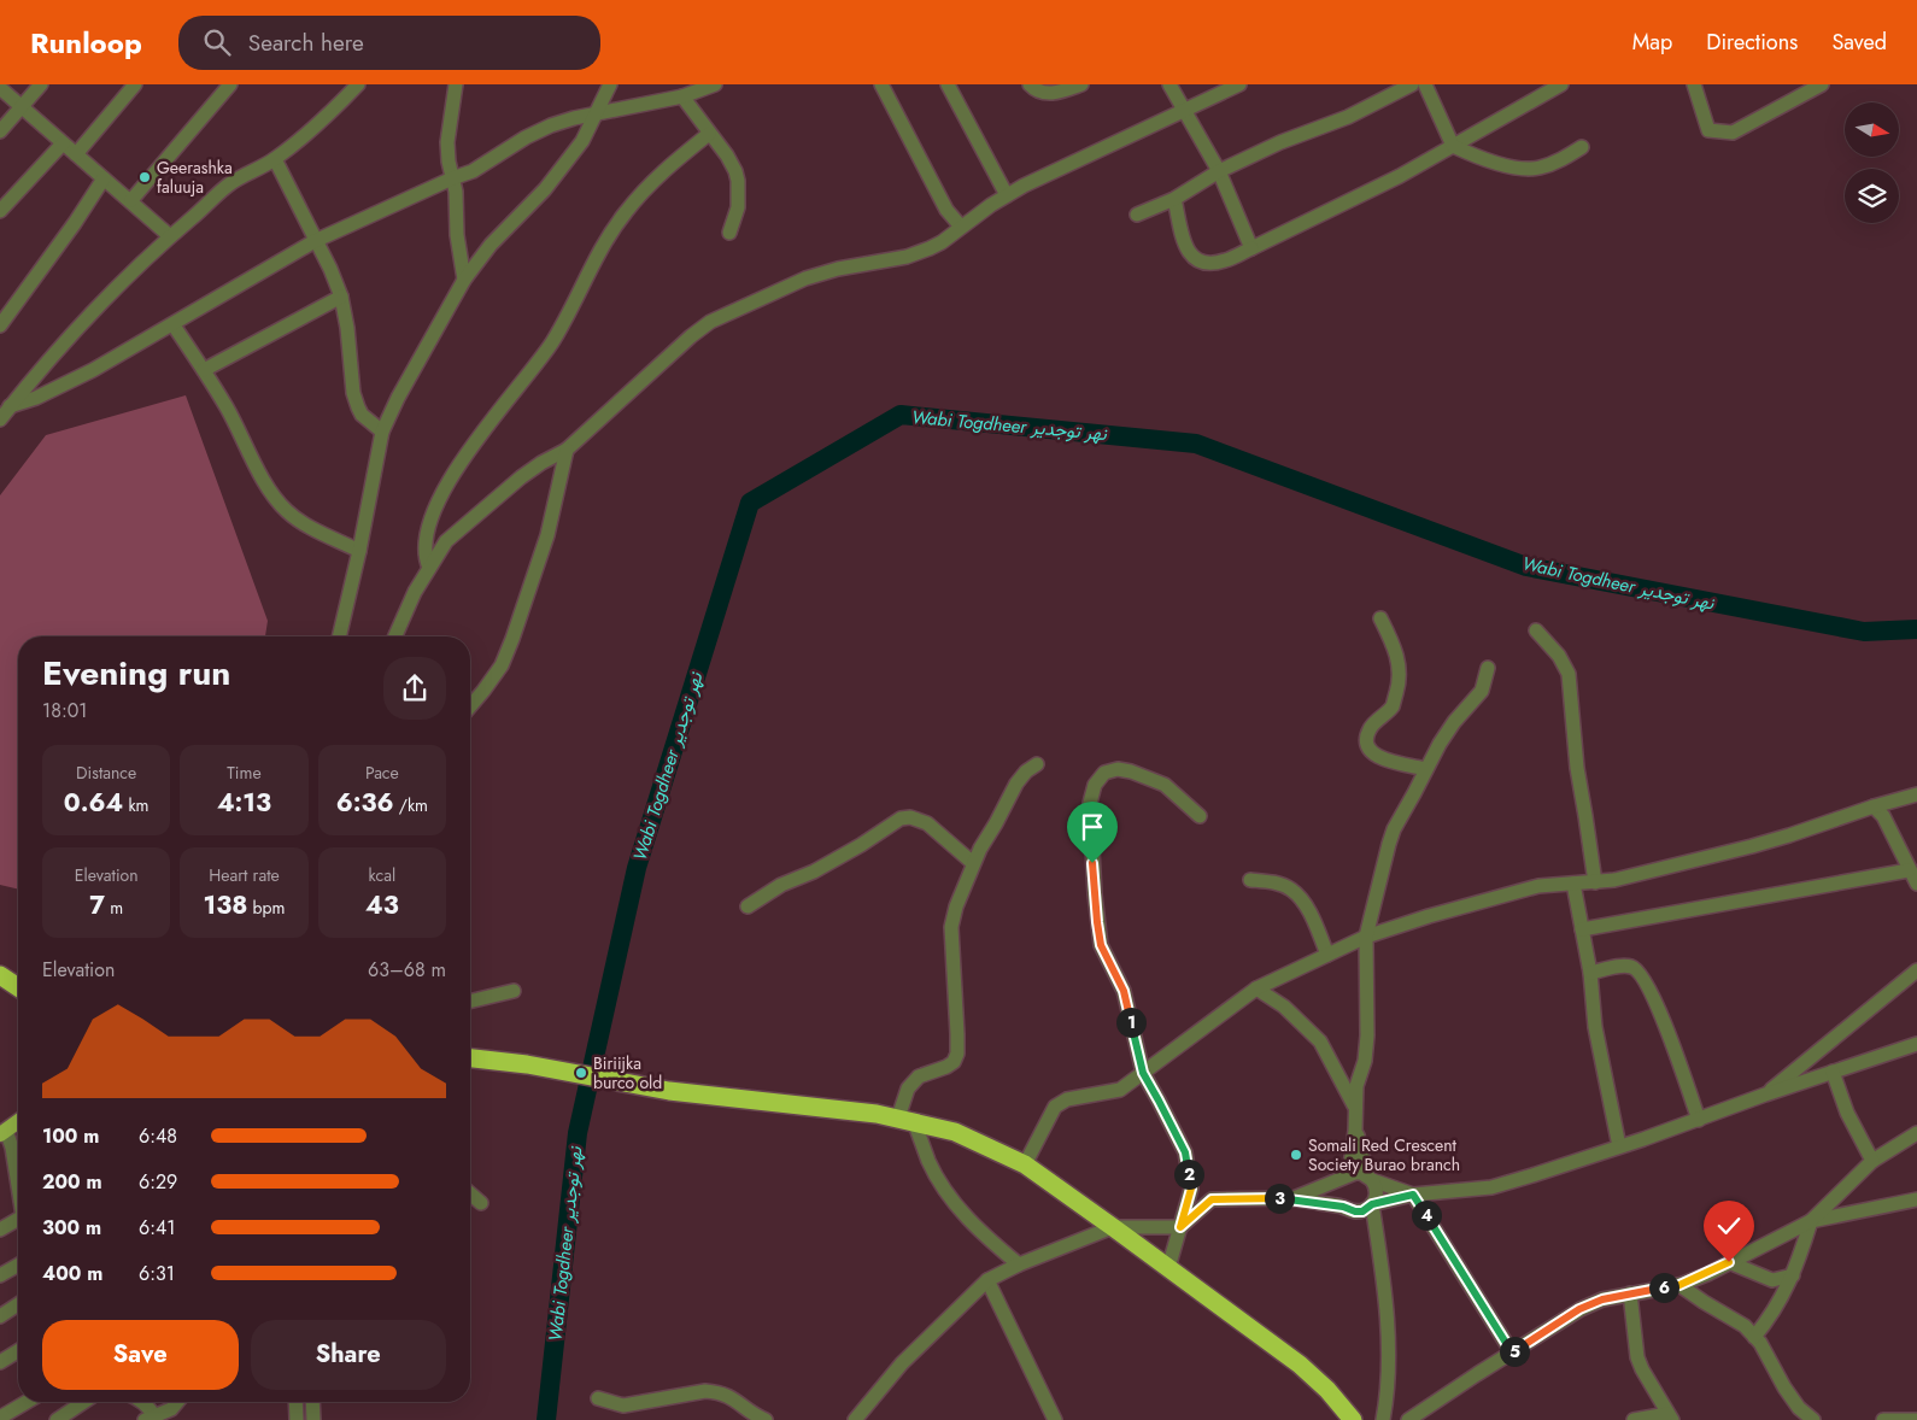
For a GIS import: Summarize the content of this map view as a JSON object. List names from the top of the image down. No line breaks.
{"water":["Wabi Togdheer نهر توجدير"],"places":["Geerashka faluuja","Biriijka burco old","Somali Red Crescent Society Burao branch"],"north":"right","page":{"header":"Runloop","search":"Search here","nav":["Map","Directions","Saved"],"heading":["Evening run","18:01"],"stats":[["Distance","0.64 km"],["Time","4:13"],["Pace","6:36 /km"],["Elevation","7 m"],["Heart rate","138 bpm"],["kcal","43"]],"chart":["Elevation","63–68 m"],"pins":["1","2","3","4","6","5"],"list":[{"name":"100 m","note":"6:48"},{"name":"200 m","note":"6:29"},{"name":"300 m","note":"6:41"},{"name":"400 m","note":"6:31"}],"buttons":["Save","Share"]}}
